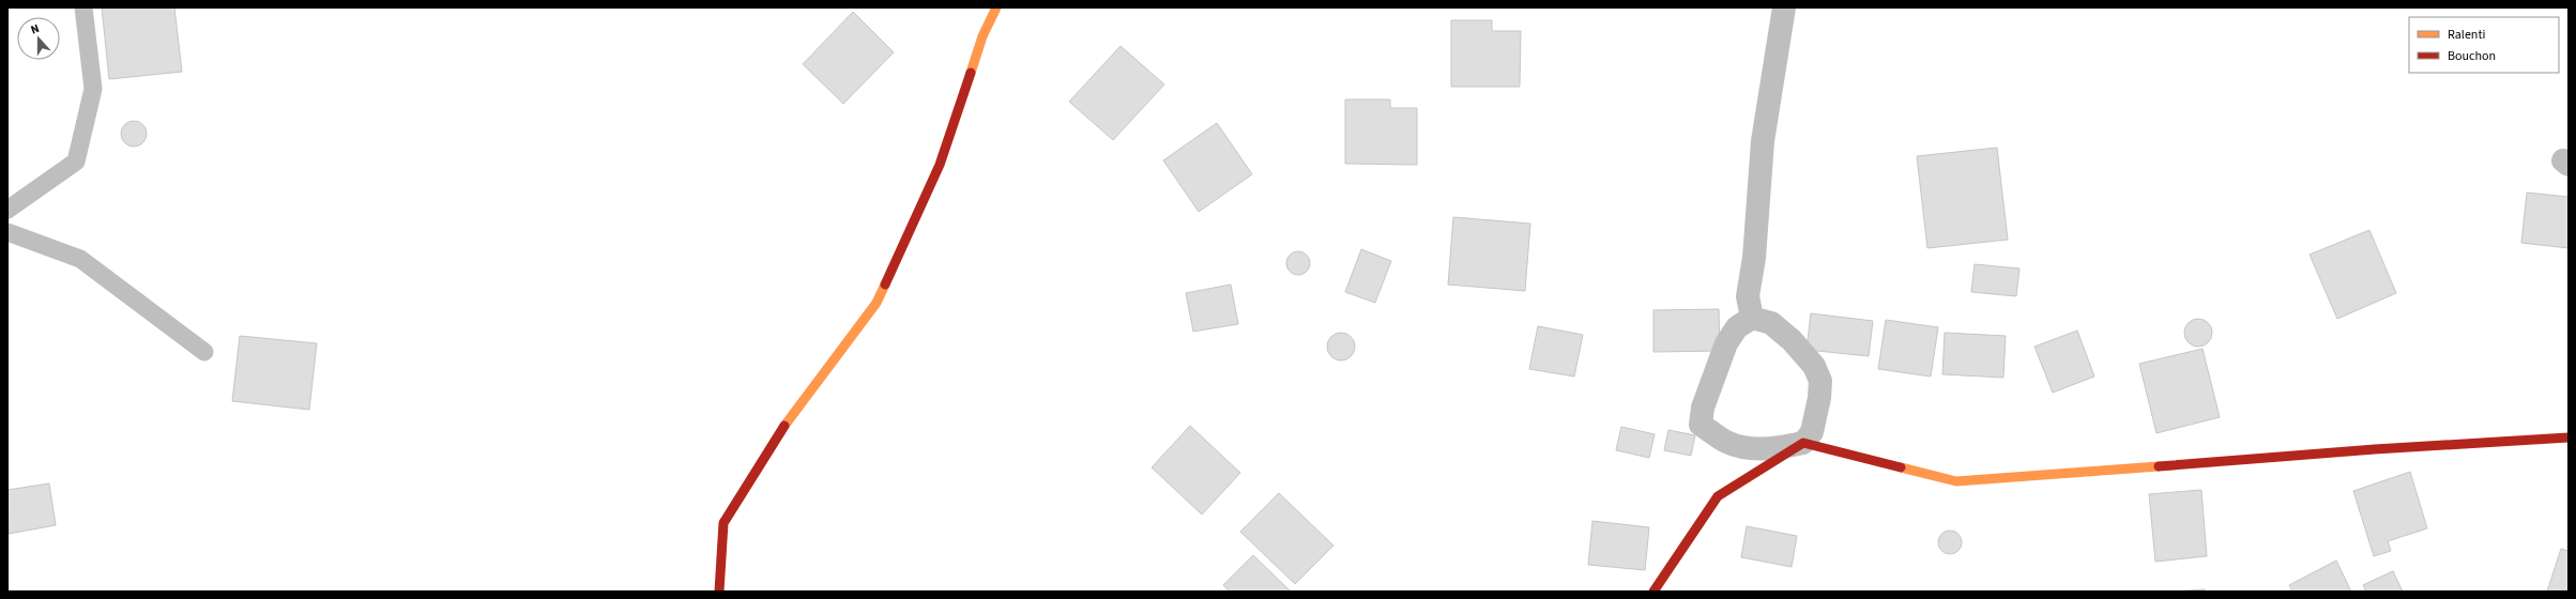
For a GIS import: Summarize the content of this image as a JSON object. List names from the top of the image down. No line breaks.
{"legend":["Ralenti","Bouchon"],"north":"top"}
